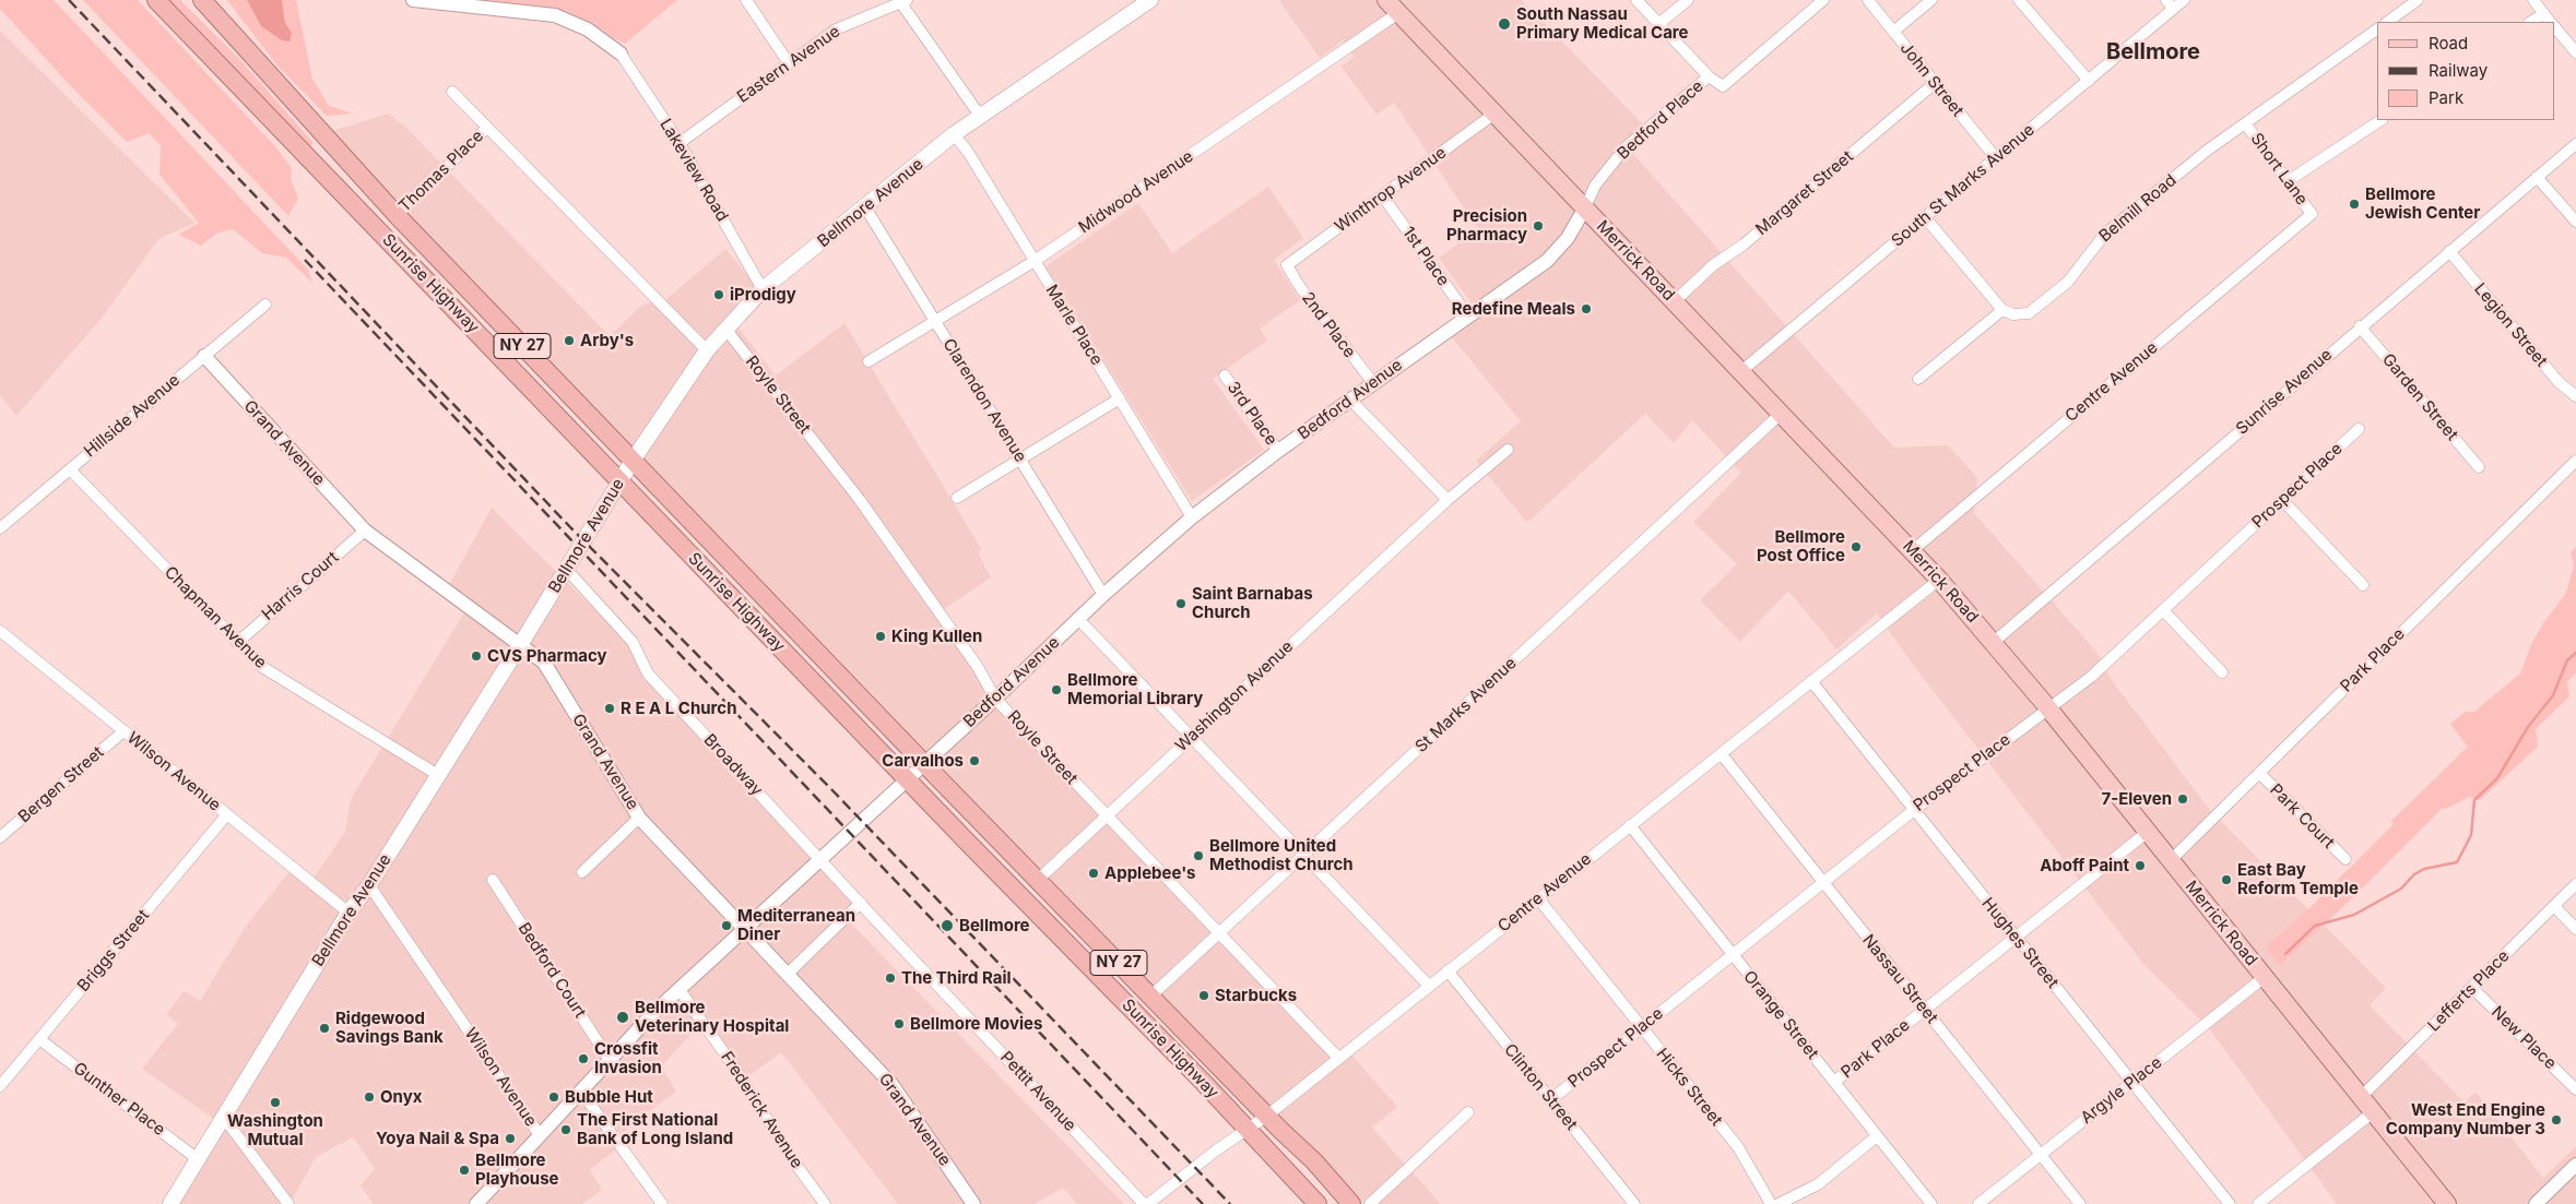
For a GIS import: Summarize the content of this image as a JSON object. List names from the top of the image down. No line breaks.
{"streets":{"highway":["Sunrise Highway","NY 27"],"main road":["Bellmore Avenue","Merrick Road"],"street":["Eastern Avenue","John Street","Bedford Place","Short Lane","Lakeview Road","Thomas Place","South St Marks Avenue","Winthrop Avenue","Midwood Avenue","Margaret Street","Belmill Road","1st Place","Marle Place","2nd Place","Legion Street","Centre Avenue","Sunrise Avenue","Royle Street","Garden Street","Bedford Avenue","Clarendon Avenue","3rd Place","Hillside Avenue","Grand Avenue","Prospect Place","Harris Court","Chapman Avenue","Park Place","Washington Avenue","St Marks Avenue","Broadway","Wilson Avenue","Bergen Street","Park Court","Hughes Street","Briggs Street","Bedford Court","Nassau Street","Lefferts Place","Orange Street","New Place","Clinton Street","Hicks Street","Argyle Place","Pettit Avenue","Gunther Place","Frederick Avenue"]},"crossings":[["Eastern Avenue","Lakeview Road"],["John Street","South St Marks Avenue"],["John Street","Margaret Street"],["Bedford Place","Merrick Road"],["Bedford Place","Bedford Avenue"],["Short Lane","Belmill Road"],["Short Lane","Centre Avenue"],["Lakeview Road","Bellmore Avenue"],["Thomas Place","Sunrise Highway"],["South St Marks Avenue","Merrick Road"],["Winthrop Avenue","1st Place"],["Winthrop Avenue","Merrick Road"],["Winthrop Avenue","2nd Place"],["Midwood Avenue","Merrick Road"],["Midwood Avenue","Marle Place"],["Midwood Avenue","Clarendon Avenue"],["Margaret Street","Merrick Road"],["Bellmore Avenue","Sunrise Highway"],["Bellmore Avenue","Marle Place"],["Bellmore Avenue","Royle Street"],["Bellmore Avenue","Clarendon Avenue"],["Bellmore Avenue","Grand Avenue"],["Bellmore Avenue","Chapman Avenue"],["Bellmore Avenue","Broadway"],["Bellmore Avenue","Wilson Avenue"],["Bellmore Avenue","Gunther Place"],["1st Place","Bedford Avenue"],["Merrick Road","Centre Avenue"],["Merrick Road","Sunrise Avenue"],["Merrick Road","Bedford Avenue"],["Merrick Road","Prospect Place"],["Merrick Road","Park Place"],["Merrick Road","St Marks Avenue"],["Merrick Road","Lefferts Place"],["Merrick Road","Argyle Place"],["Sunrise Highway","Centre Avenue"],["Sunrise Highway","Bedford Avenue"],["Sunrise Highway","Washington Avenue"],["Sunrise Highway","St Marks Avenue"],["Marle Place","Bedford Avenue"],["2nd Place","Bedford Avenue"],["Legion Street","Sunrise Avenue"],["Centre Avenue","Royle Street"],["Centre Avenue","Hughes Street"],["Centre Avenue","Nassau Street"],["Centre Avenue","Orange Street"],["Centre Avenue","Clinton Street"],["Centre Avenue","Hicks Street"],["Centre Avenue","Pettit Avenue"],["Sunrise Avenue","Garden Street"],["Royle Street","Bedford Avenue"],["Royle Street","Washington Avenue"],["Royle Street","St Marks Avenue"],["Bedford Avenue","Clarendon Avenue"],["Bedford Avenue","3rd Place"],["Bedford Avenue","Grand Avenue"],["Bedford Avenue","Broadway"],["Bedford Avenue","Wilson Avenue"],["Bedford Avenue","Bedford Court"],["Bedford Avenue","Pettit Avenue"],["Bedford Avenue","Frederick Avenue"],["Hillside Avenue","Grand Avenue"],["Hillside Avenue","Chapman Avenue"],["Grand Avenue","Harris Court"],["Prospect Place","Hughes Street"],["Prospect Place","Nassau Street"],["Prospect Place","Orange Street"],["Prospect Place","Clinton Street"],["Prospect Place","Hicks Street"],["Harris Court","Chapman Avenue"],["Park Place","Park Court"],["Park Place","Hughes Street"],["Park Place","Nassau Street"],["Park Place","Orange Street"],["Broadway","Pettit Avenue"],["Wilson Avenue","Bergen Street"],["Wilson Avenue","Briggs Street"],["Hughes Street","Argyle Place"],["Briggs Street","Gunther Place"],["Nassau Street","Argyle Place"],["Lefferts Place","New Place"]],"districts":["Bellmore"],"places":["South Nassau Primary Medical Care","Bellmore Jewish Center","Precision Pharmacy","iProdigy","Redefine Meals","Arby's","Bellmore Post Office","Saint Barnabas Church","King Kullen","CVS Pharmacy","Bellmore Memorial Library","R E A L Church","Carvalhos","7-Eleven","Bellmore United Methodist Church","Aboff Paint","Applebee's","East Bay Reform Temple","Mediterranean Diner","Bellmore","The Third Rail","Starbucks","Bellmore Veterinary Hospital","Bellmore Movies","Ridgewood Savings Bank","Crossfit Invasion","Onyx","Bubble Hut","Washington Mutual","West End Engine Company Number 3","The First National Bank of Long Island","Yoya Nail & Spa","Bellmore Playhouse"],"legend":["Road","Railway","Park"]}
